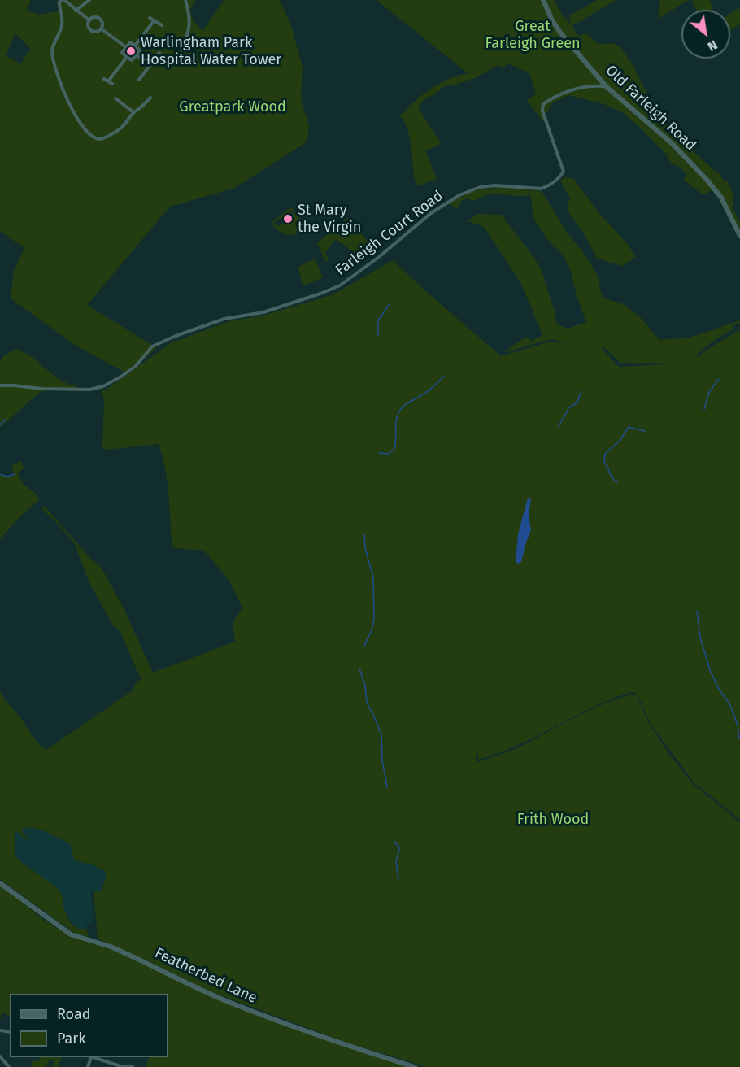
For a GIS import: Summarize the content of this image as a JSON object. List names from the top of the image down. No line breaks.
{"streets":{"street":["Old Farleigh Road","Farleigh Court Road","Featherbed Lane"]},"crossings":[["Old Farleigh Road","Farleigh Court Road"]],"parks":["Great Farleigh Green","Greatpark Wood","Frith Wood"],"places":["Warlingham Park Hospital Water Tower","St Mary the Virgin"],"legend":["Road","Park"],"north":"bottom right"}
